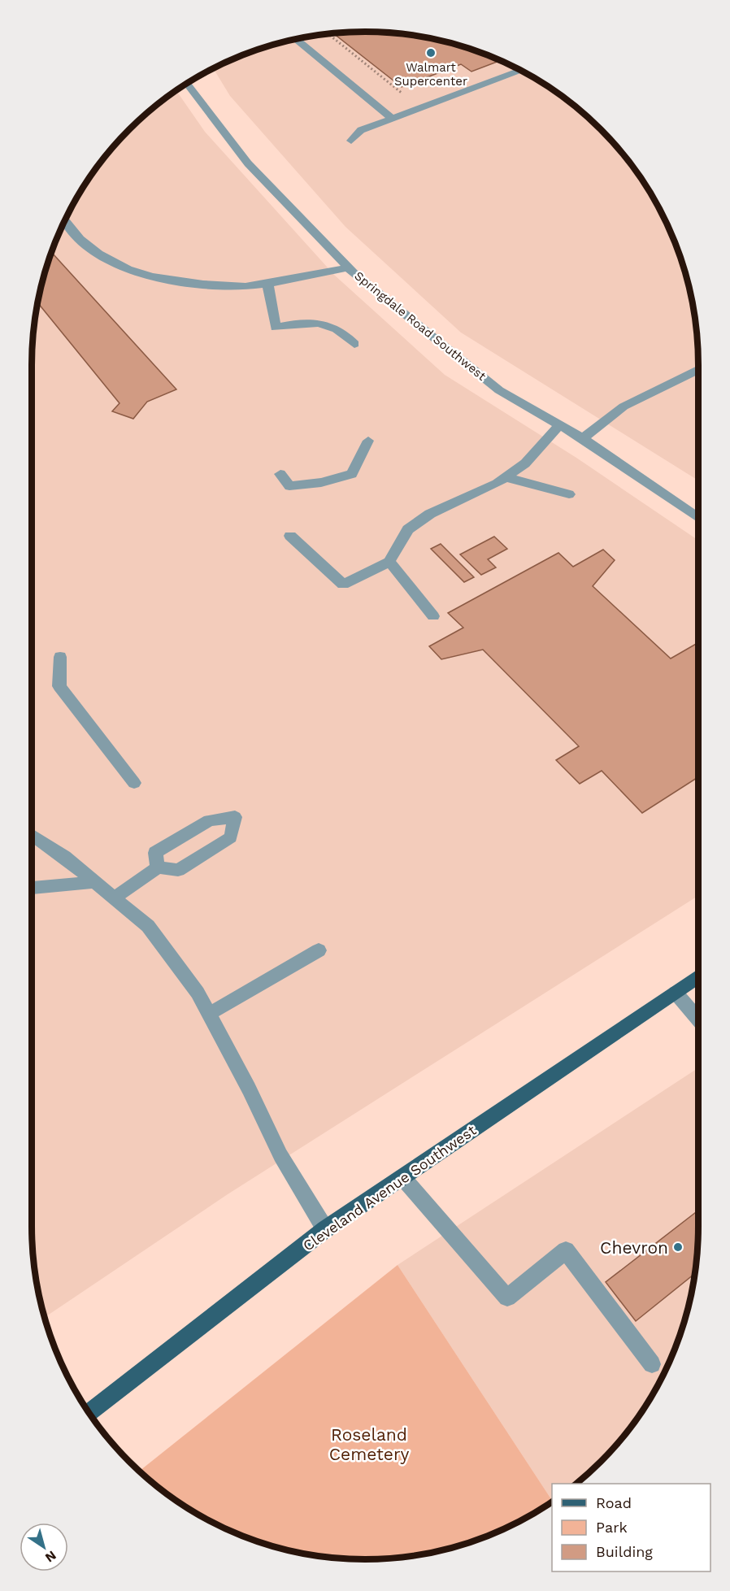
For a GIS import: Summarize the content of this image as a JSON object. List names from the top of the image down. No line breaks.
{"streets":{"main road":["Cleveland Avenue Southwest"],"street":["Springdale Road Southwest"]},"parks":["Roseland Cemetery"],"places":["Walmart Supercenter","Chevron"],"legend":["Road","Park","Building"],"north":"bottom right"}
